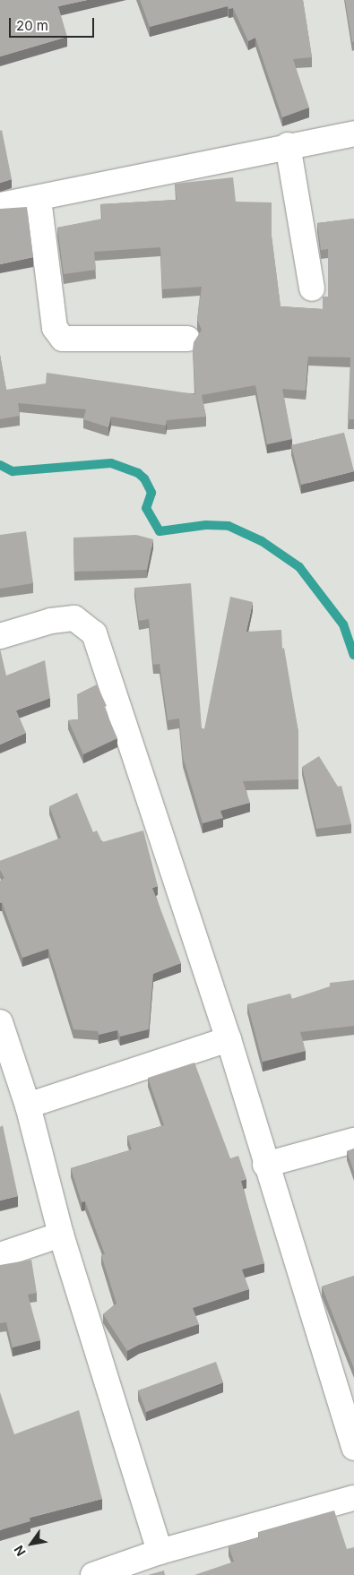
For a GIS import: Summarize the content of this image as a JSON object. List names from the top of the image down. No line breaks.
{"scale_bar":"20 m","north":"bottom left"}
